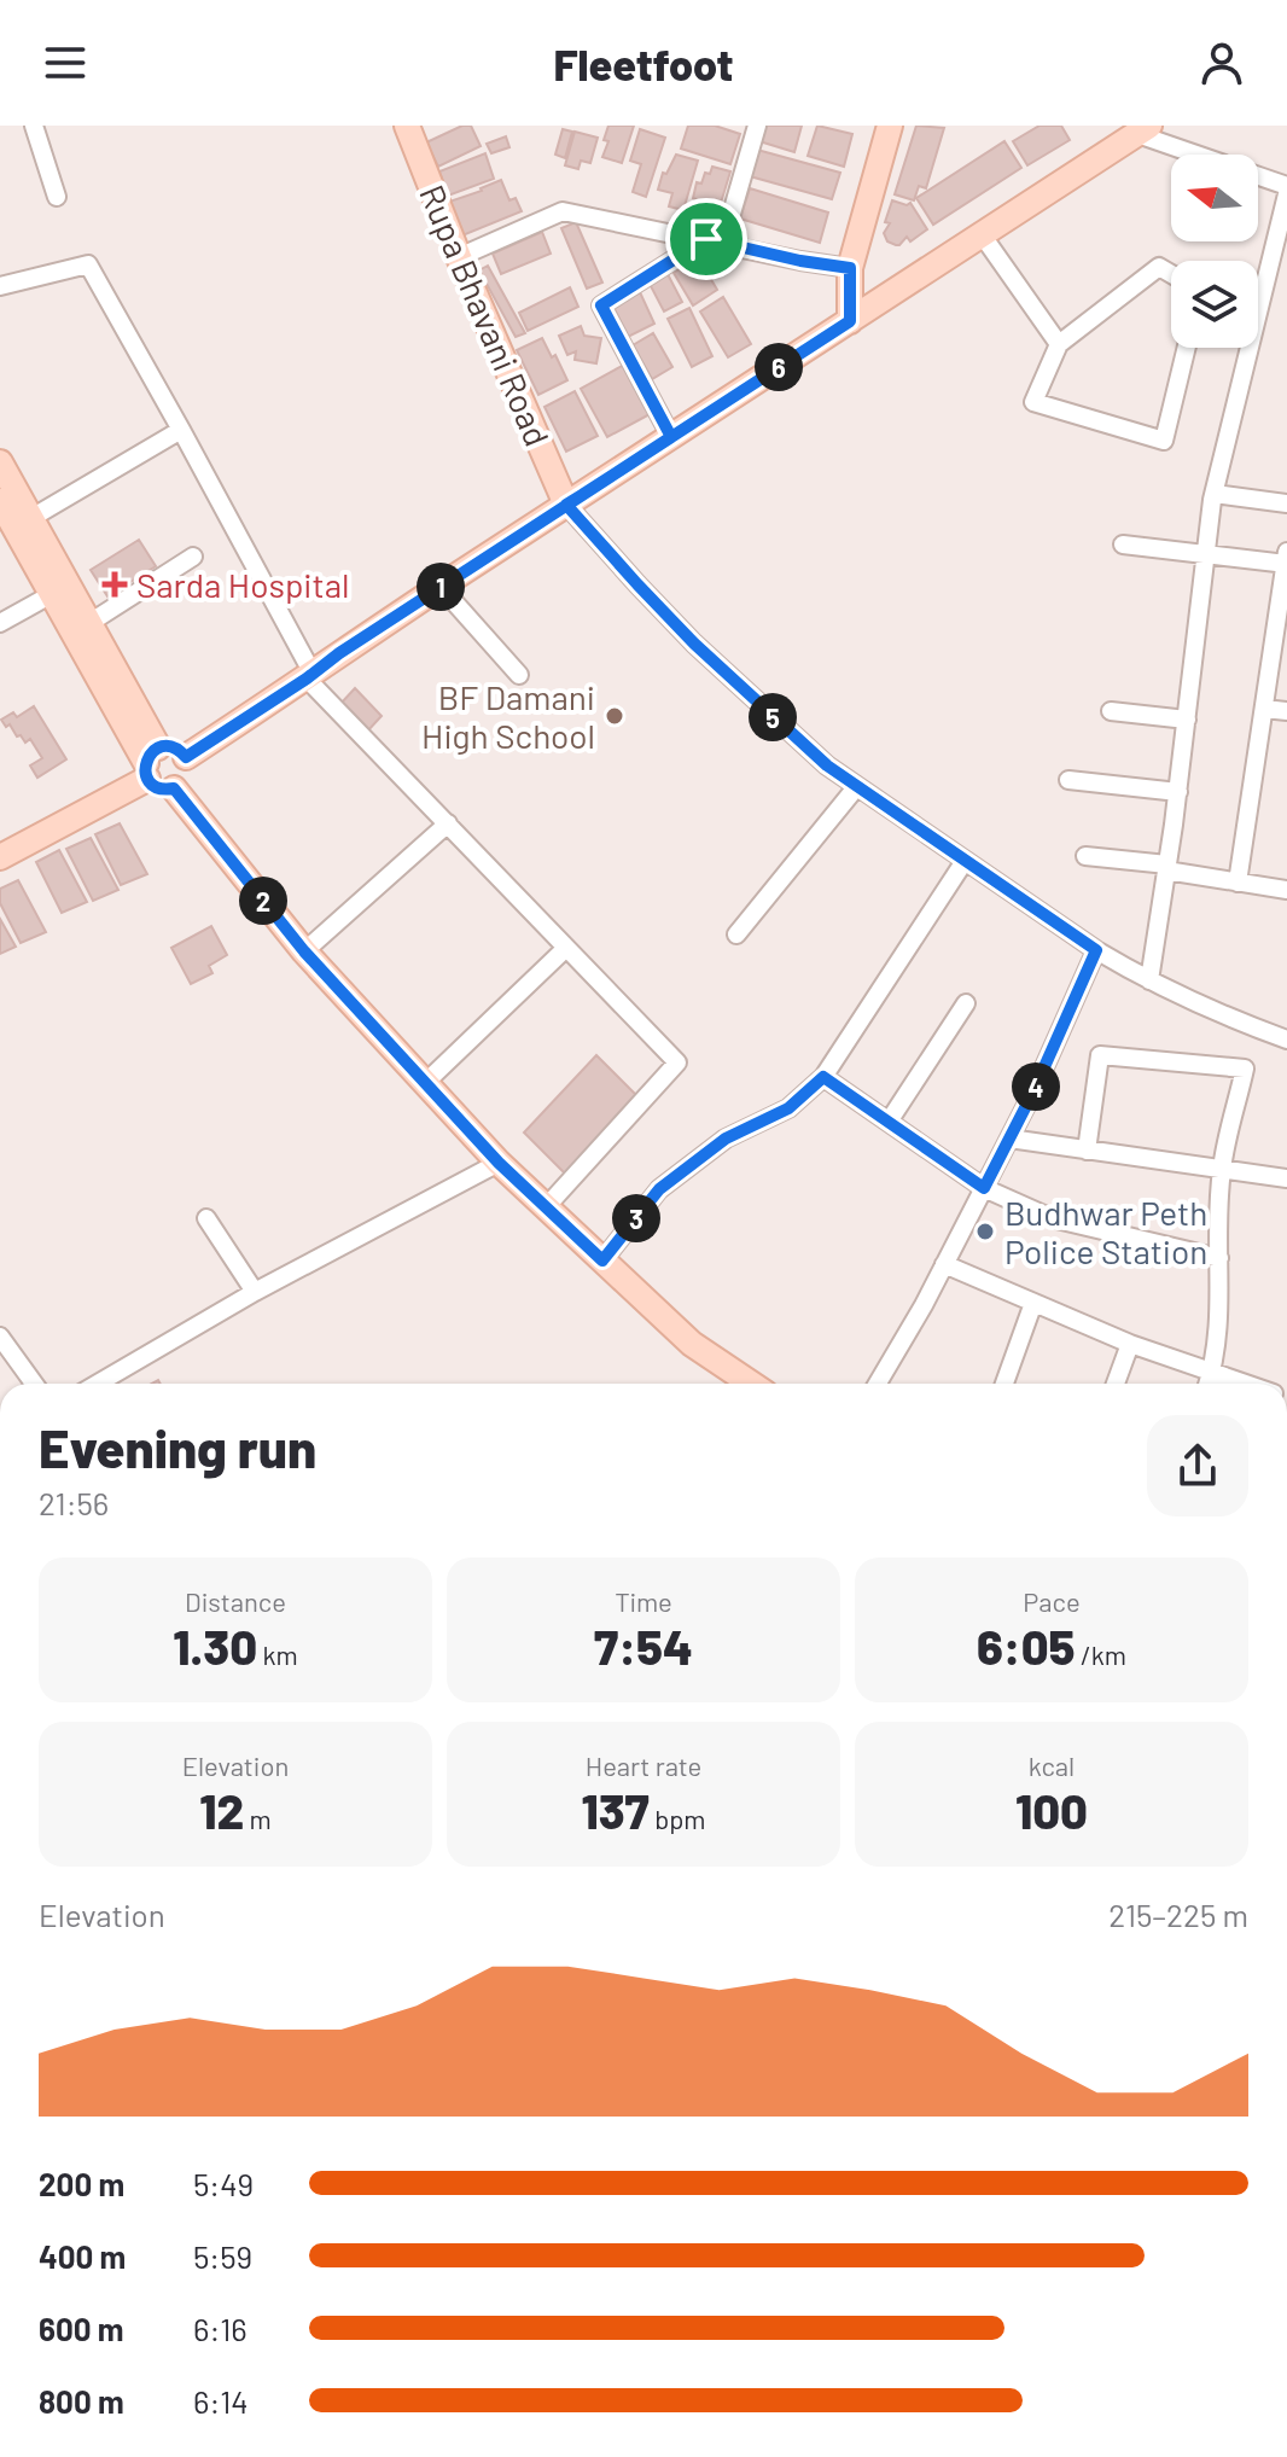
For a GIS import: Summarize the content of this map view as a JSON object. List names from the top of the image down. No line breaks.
{"streets":{"main road":["Rupa Bhavani Road"]},"places":{"health":["Sarda Hospital"],"other":["BF Damani High School","Budhwar Peth Police Station"]},"north":"left","page":{"header":"Fleetfoot","pins":["6","1","5","2","4","3"],"heading":["Evening run","21:56"],"stats":[["Distance","1.30 km"],["Time","7:54"],["Pace","6:05 /km"],["Elevation","12 m"],["Heart rate","137 bpm"],["kcal","100"]],"chart":["Elevation","215–225 m"],"list":[{"name":"200 m","note":"5:49"},{"name":"400 m","note":"5:59"},{"name":"600 m","note":"6:16"},{"name":"800 m","note":"6:14"}]}}
